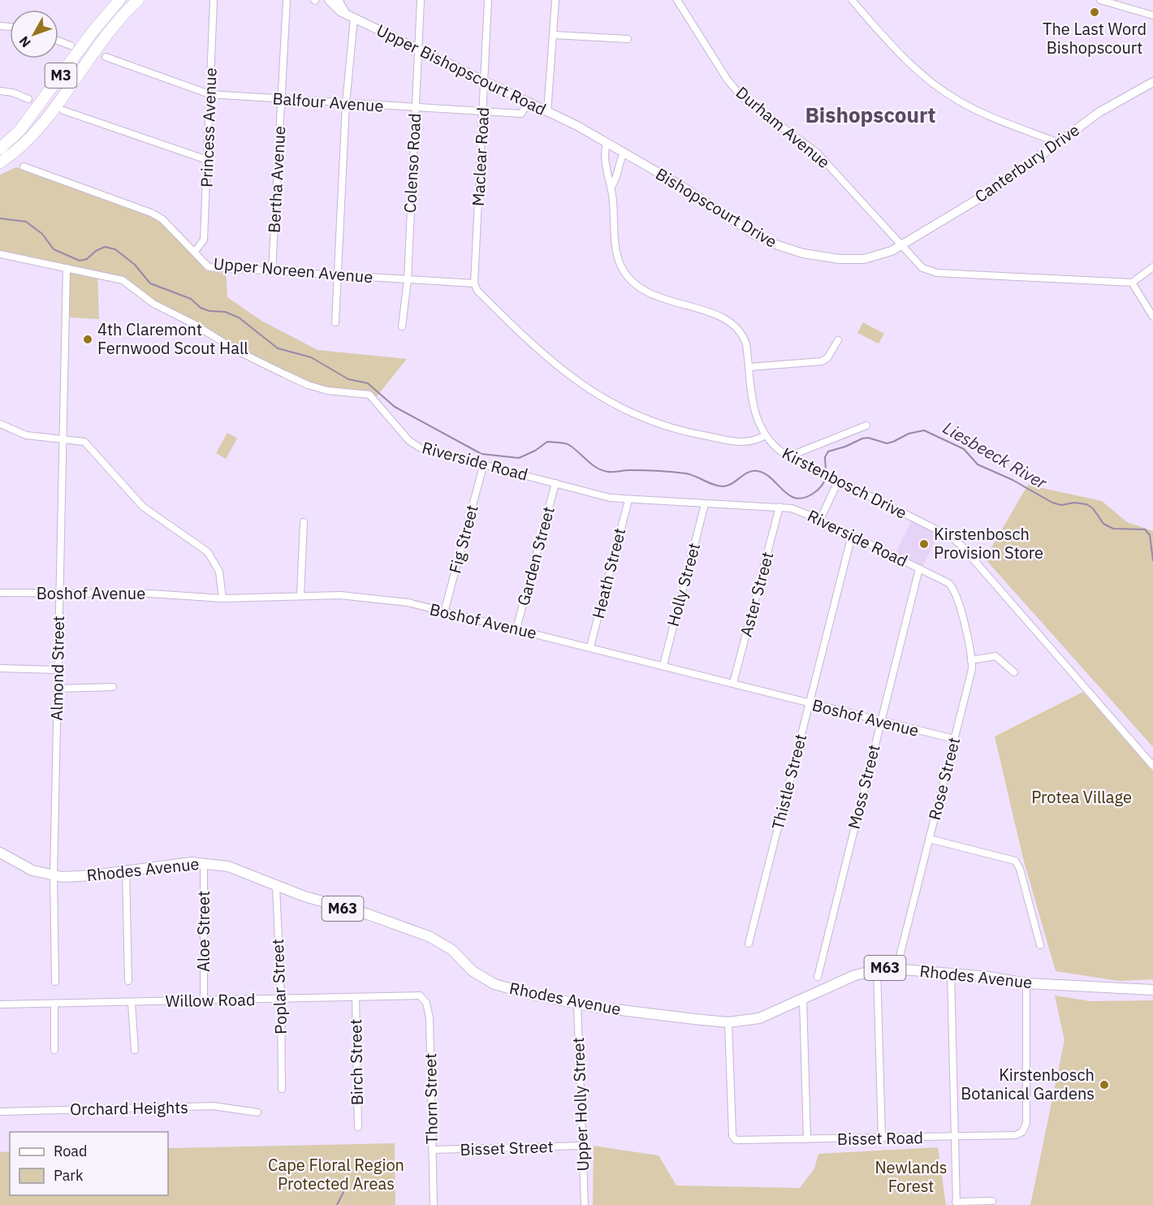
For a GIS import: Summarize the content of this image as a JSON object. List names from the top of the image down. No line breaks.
{"streets":{"highway":["M3"],"main road":["Rhodes Avenue","M63"],"street":["Upper Bishopscourt Road","Balfour Avenue","Princess Avenue","Durham Avenue","Maclear Road","Colenso Road","Canterbury Drive","Bertha Avenue","Bishopscourt Drive","Upper Noreen Avenue","Riverside Road","Kirstenbosch Drive","Fig Street","Garden Street","Heath Street","Holly Street","Boshof Avenue","Aster Street","Almond Street","Rose Street","Thistle Street","Moss Street","Aloe Street","Poplar Street","Willow Road","Birch Street","Thorn Street","Upper Holly Street","Orchard Heights","Bisset Road","Bisset Street"]},"crossings":[["Upper Bishopscourt Road","Balfour Avenue"],["Upper Bishopscourt Road","Maclear Road"],["Upper Bishopscourt Road","Colenso Road"],["Upper Bishopscourt Road","Bishopscourt Drive"],["Balfour Avenue","Princess Avenue"],["Balfour Avenue","Maclear Road"],["Balfour Avenue","Colenso Road"],["Balfour Avenue","Bertha Avenue"],["Princess Avenue","Upper Noreen Avenue"],["Durham Avenue","Canterbury Drive"],["Durham Avenue","Bishopscourt Drive"],["Maclear Road","Upper Noreen Avenue"],["Colenso Road","Upper Noreen Avenue"],["Canterbury Drive","Bishopscourt Drive"],["Bertha Avenue","Upper Noreen Avenue"],["Bishopscourt Drive","Kirstenbosch Drive"],["Riverside Road","Fig Street"],["Riverside Road","Garden Street"],["Riverside Road","Heath Street"],["Riverside Road","Holly Street"],["Riverside Road","Aster Street"],["Riverside Road","Almond Street"],["Riverside Road","Rose Street"],["Riverside Road","Thistle Street"],["Riverside Road","Moss Street"],["Fig Street","Boshof Avenue"],["Garden Street","Boshof Avenue"],["Heath Street","Boshof Avenue"],["Holly Street","Boshof Avenue"],["Boshof Avenue","Aster Street"],["Boshof Avenue","Almond Street"],["Boshof Avenue","Rose Street"],["Boshof Avenue","Thistle Street"],["Boshof Avenue","Moss Street"],["Almond Street","Rhodes Avenue"],["Rose Street","Rhodes Avenue"],["Rhodes Avenue","Aloe Street"],["Rhodes Avenue","Poplar Street"],["Rhodes Avenue","Upper Holly Street"],["Rhodes Avenue","Bisset Road"],["Aloe Street","Willow Road"],["Poplar Street","Willow Road"],["Willow Road","Birch Street"],["Willow Road","Thorn Street"],["Thorn Street","Bisset Street"],["Upper Holly Street","Bisset Street"]],"districts":["Bishopscourt"],"water":["Liesbeeck River"],"parks":["Protea Village","Cape Floral Region Protected Areas","Newlands Forest"],"places":["The Last Word Bishopscourt","4th Claremont Fernwood Scout Hall","Kirstenbosch Provision Store","Kirstenbosch Botanical Gardens"],"legend":["Road","Park"],"north":"bottom left"}
